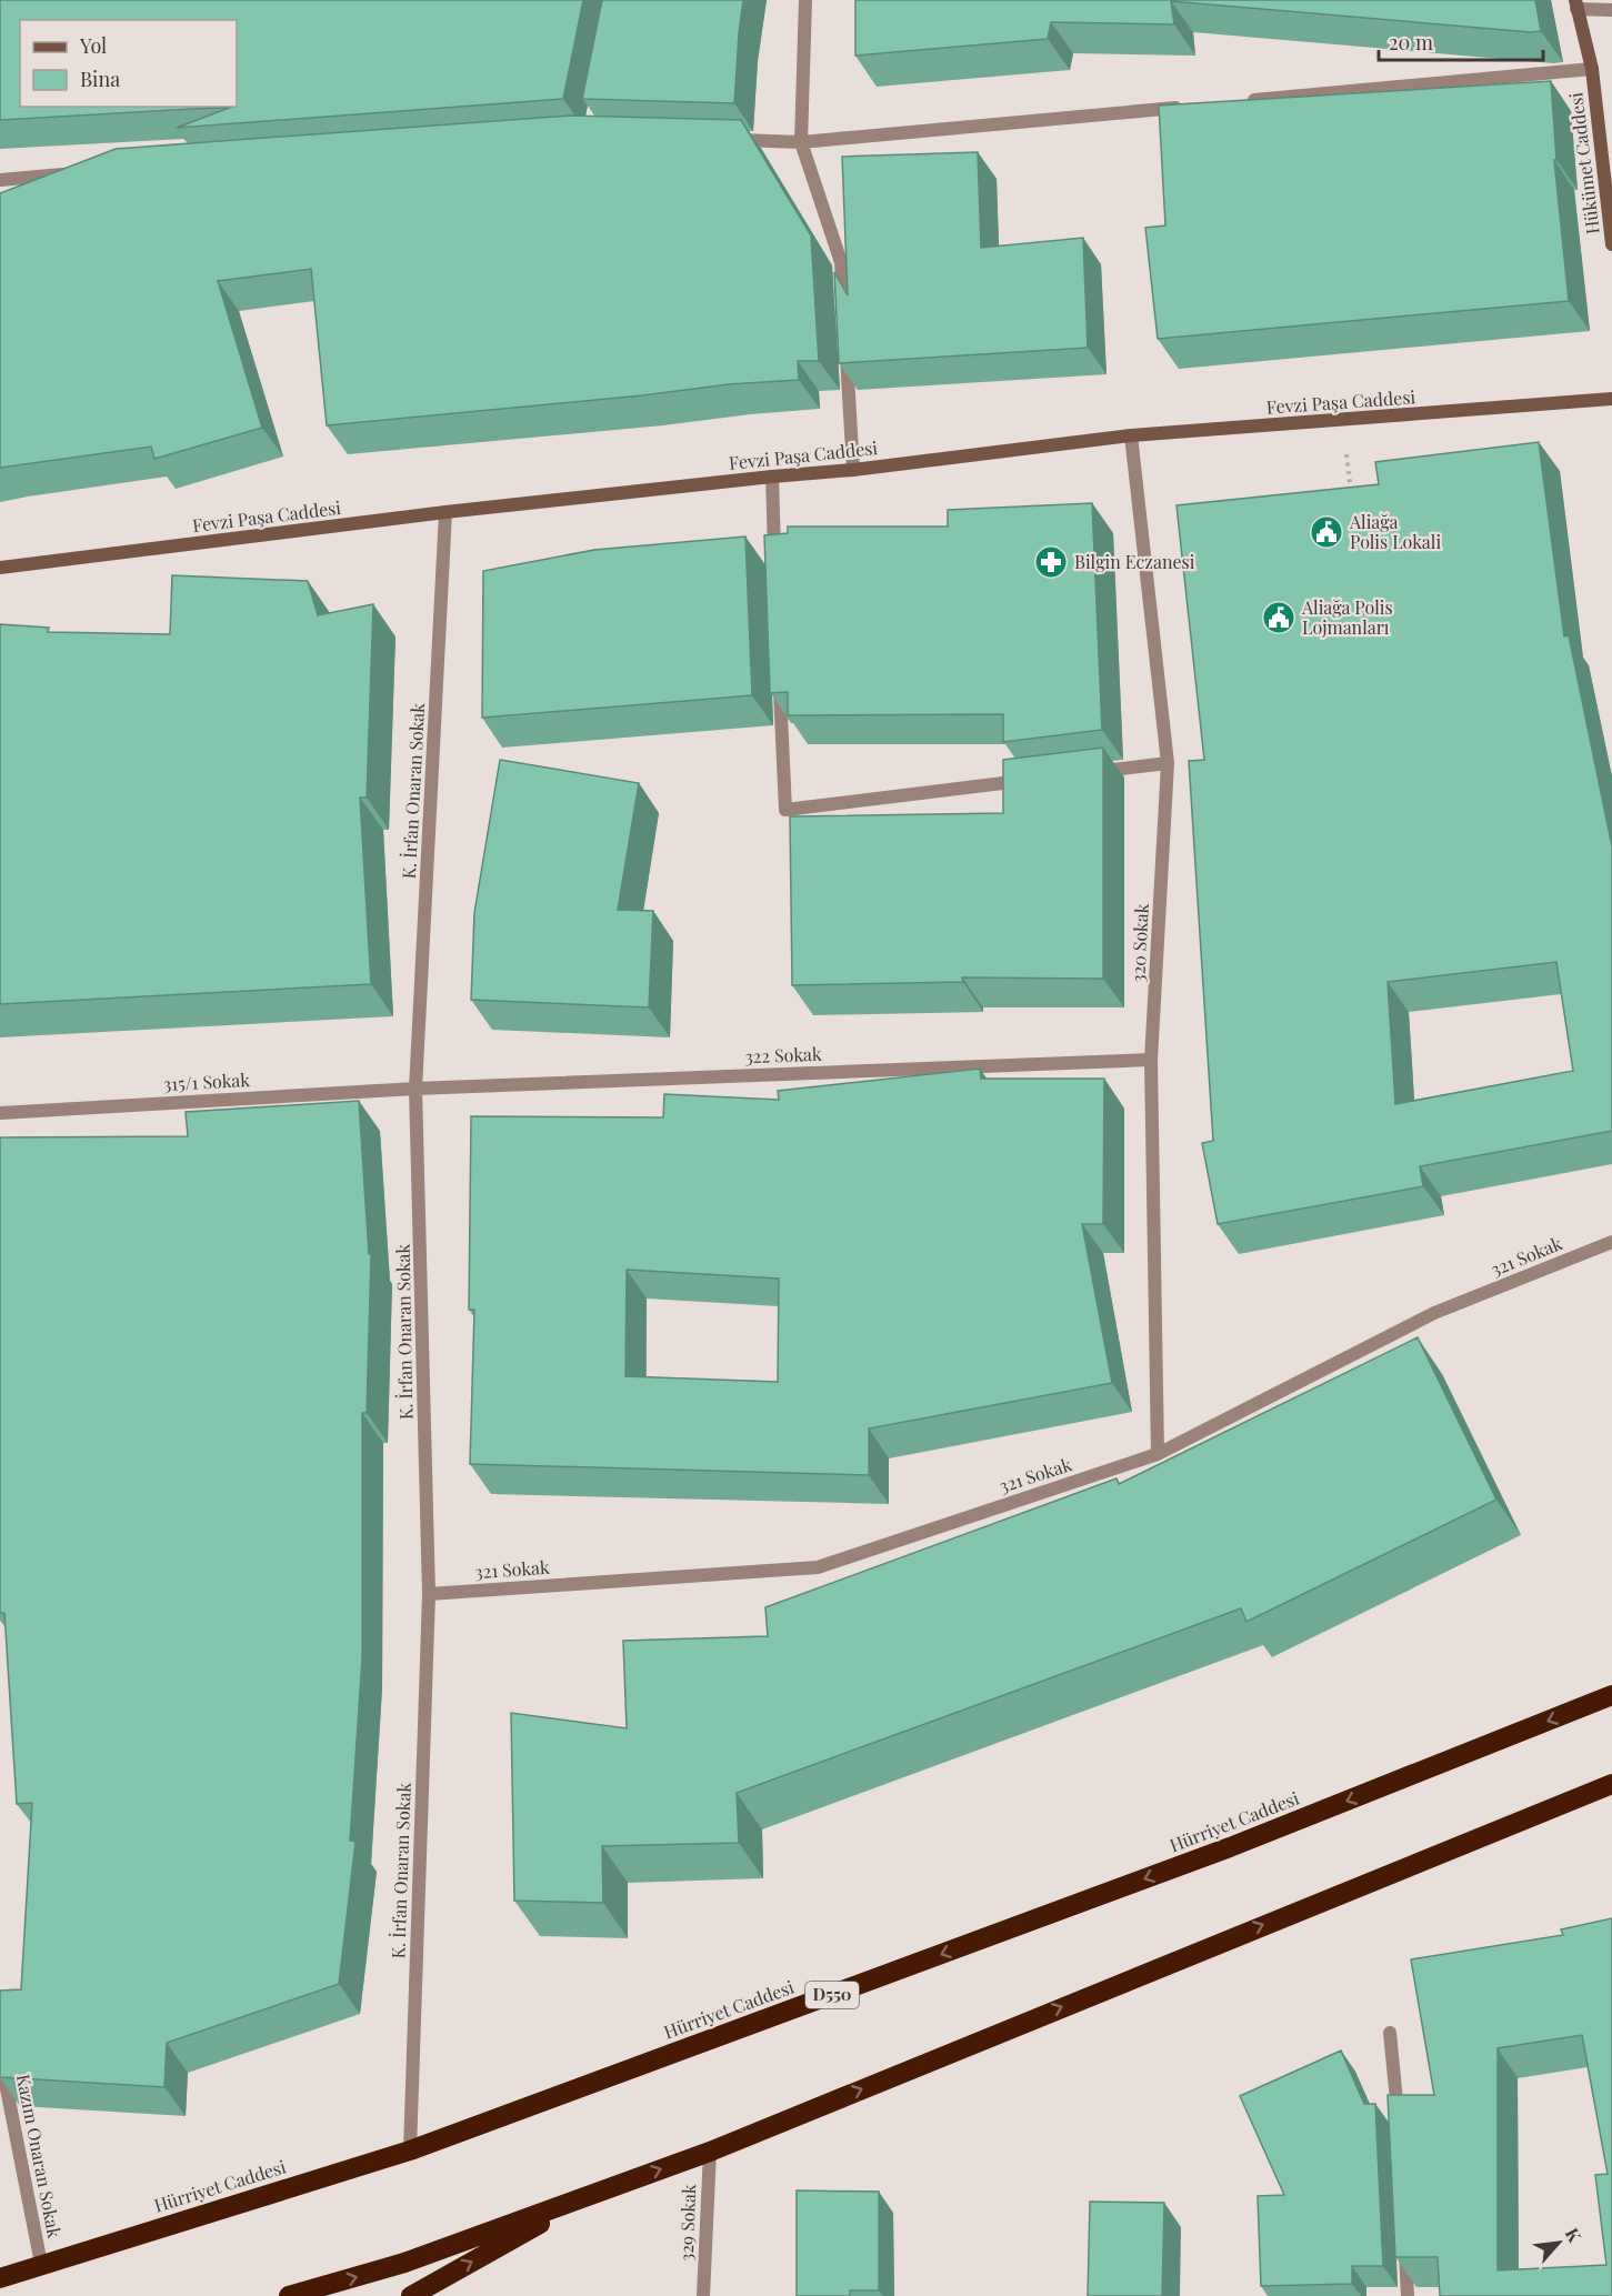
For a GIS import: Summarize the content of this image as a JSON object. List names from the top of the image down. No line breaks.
{"streets":{"highway":["Hürriyet Caddesi","D550"],"street":["Hükümet Caddesi","Fevzi Paşa Caddesi","K. İrfan Onaran Sokak","320 Sokak","322 Sokak","315/1 Sokak","321 Sokak","Kazım Onaran Sokak","329 Sokak"]},"crossings":[["Fevzi Paşa Caddesi","K. İrfan Onaran Sokak"],["Fevzi Paşa Caddesi","320 Sokak"],["K. İrfan Onaran Sokak","322 Sokak"],["K. İrfan Onaran Sokak","315/1 Sokak"],["K. İrfan Onaran Sokak","321 Sokak"],["K. İrfan Onaran Sokak","Hürriyet Caddesi"],["320 Sokak","322 Sokak"],["320 Sokak","321 Sokak"],["322 Sokak","315/1 Sokak"],["Hürriyet Caddesi","Kazım Onaran Sokak"]],"places":{"public building":["Aliağa Polis Lokali","Aliağa Polis Lojmanları"],"pharmacy":["Bilgin Eczanesi"]},"legend":["Yol","Bina"],"scale_bar":"20 m","north":"top right"}
